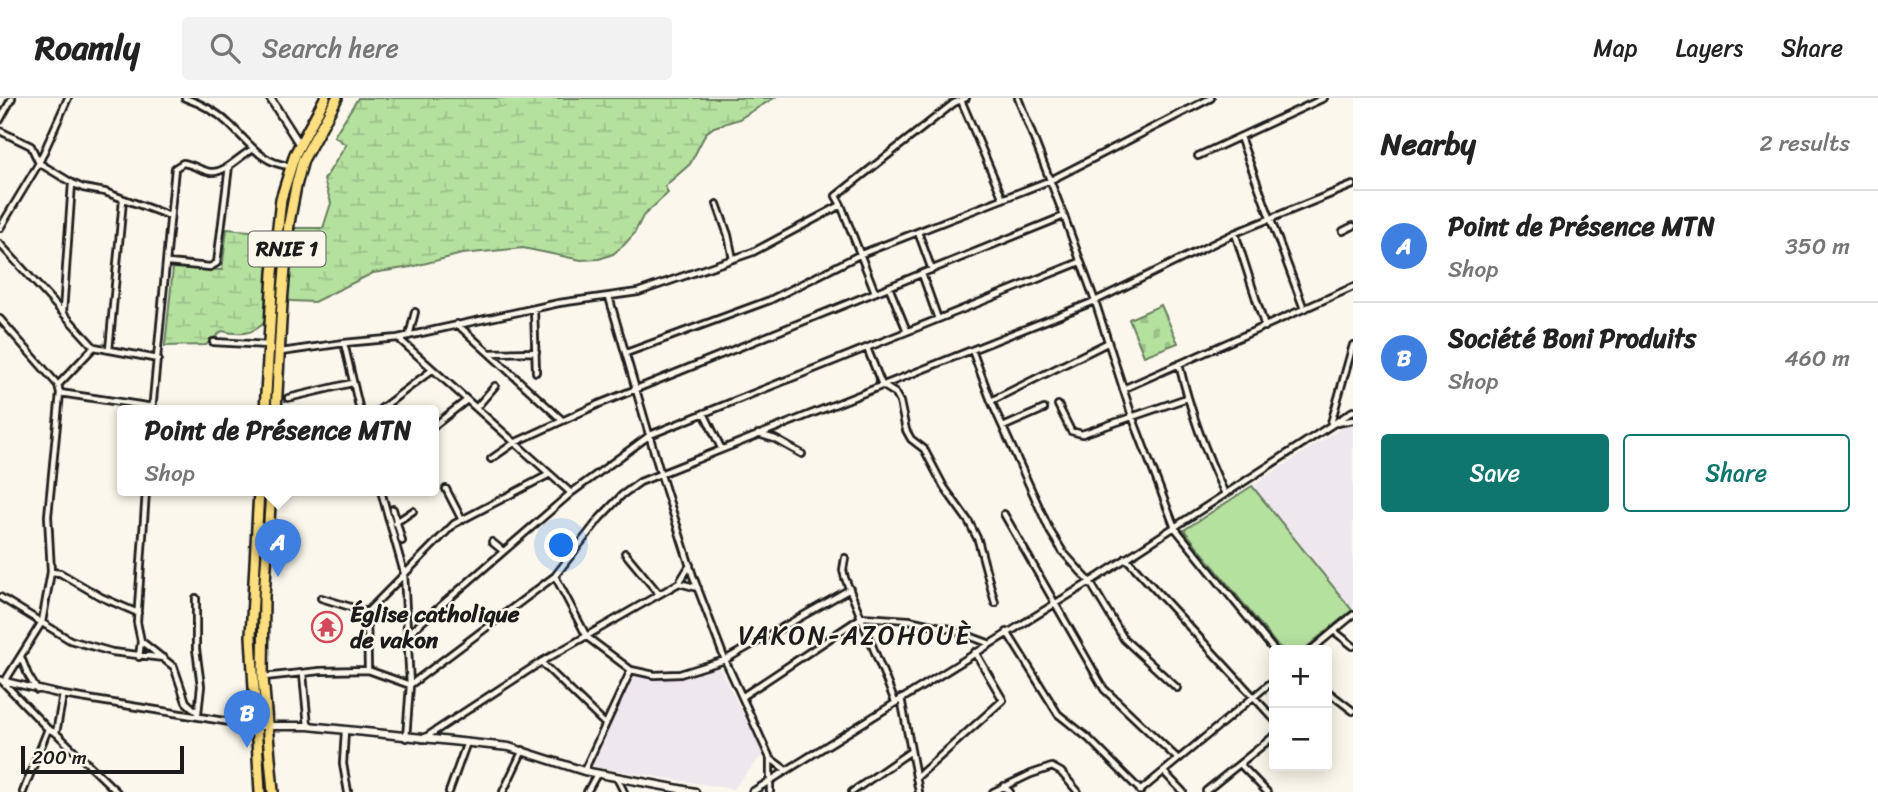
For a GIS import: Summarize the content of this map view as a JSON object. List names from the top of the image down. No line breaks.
{"streets":{"highway":["RNIE 1"]},"districts":["VAKON-AZOHOUÈ"],"places":{"temple":["Église catholique de vakon"]},"scale_bar":"200 m","page":{"header":"Roamly","search":"Search here","nav":["Map","Layers","Share"],"heading":["Nearby","2 results"],"list":[{"mark":"A","name":"Point de Présence MTN","note":"Shop","value":"350 m"},{"mark":"B","name":"Société Boni Produits","note":"Shop","value":"460 m"}],"popup":["Point de Présence MTN","Shop"],"buttons":["Save","Share"],"pins":["A","B"],"map_buttons":["+","−"],"scale":"200 m"}}
